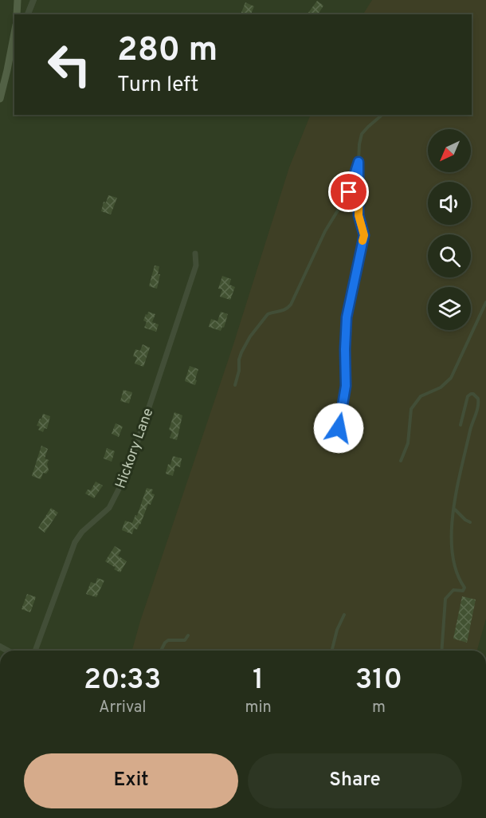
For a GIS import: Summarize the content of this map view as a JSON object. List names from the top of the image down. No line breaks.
{"streets":{"street":["Hickory Lane"]},"north":"bottom left","page":{"turn":["280 m","Turn left"],"eta":["20:33","Arrival","1","min","310","m"],"buttons":["Exit","Share"]}}
